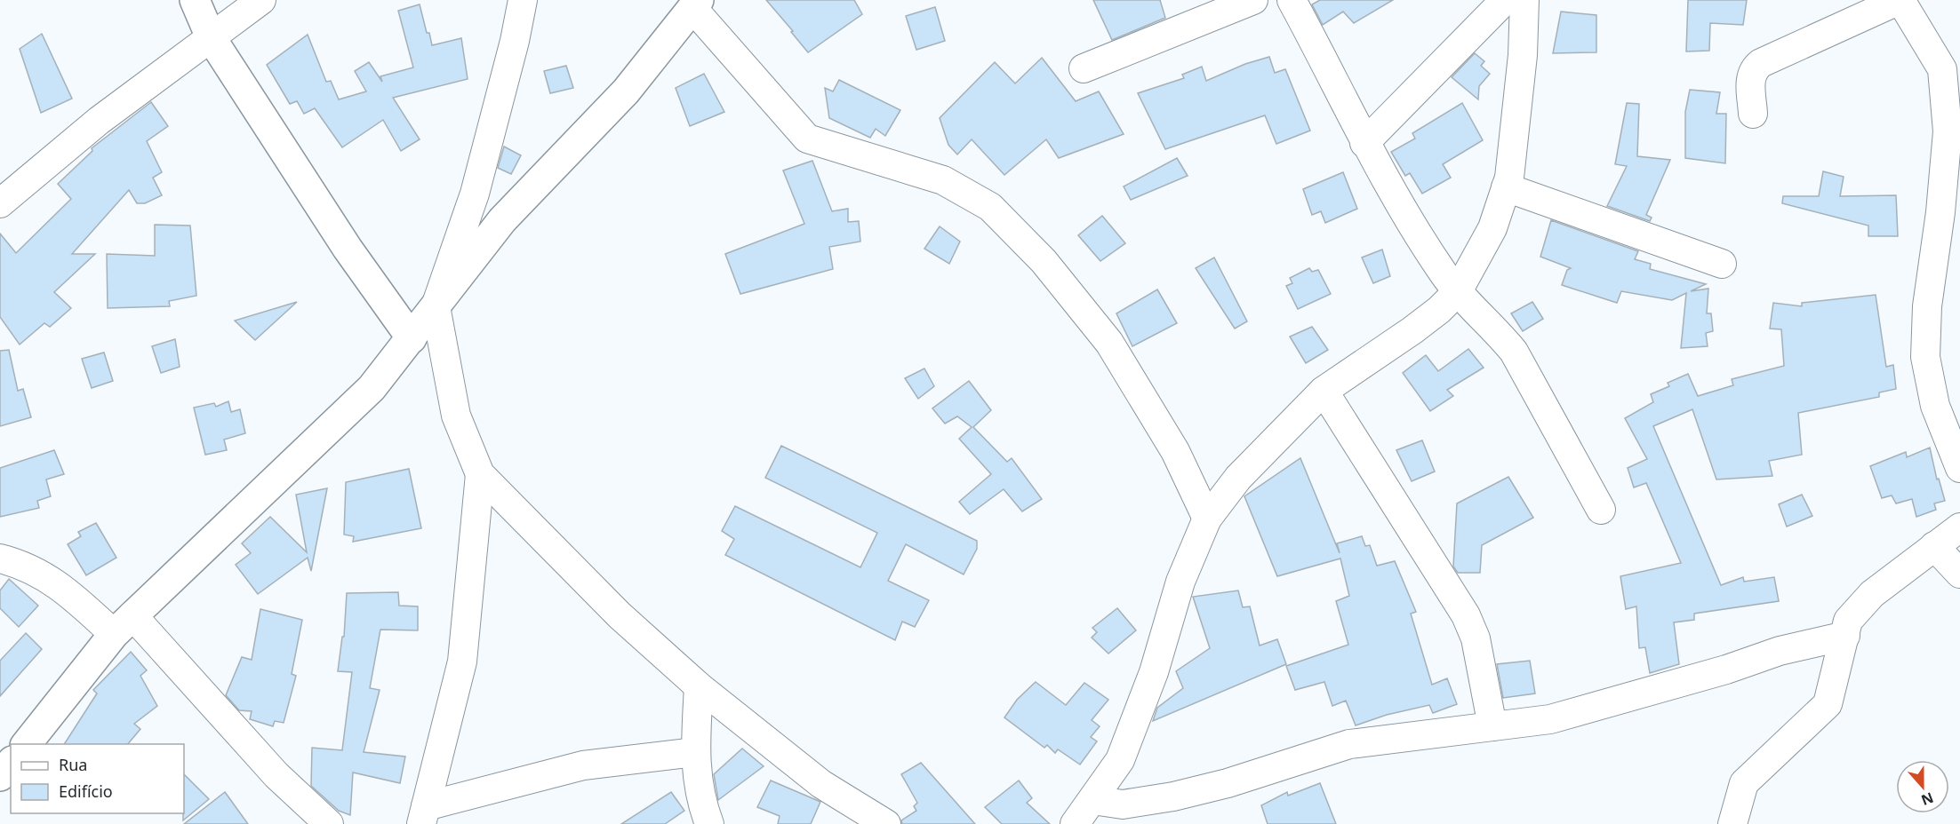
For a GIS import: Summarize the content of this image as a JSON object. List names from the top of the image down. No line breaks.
{"legend":["Rua","Edifício"],"north":"bottom"}
